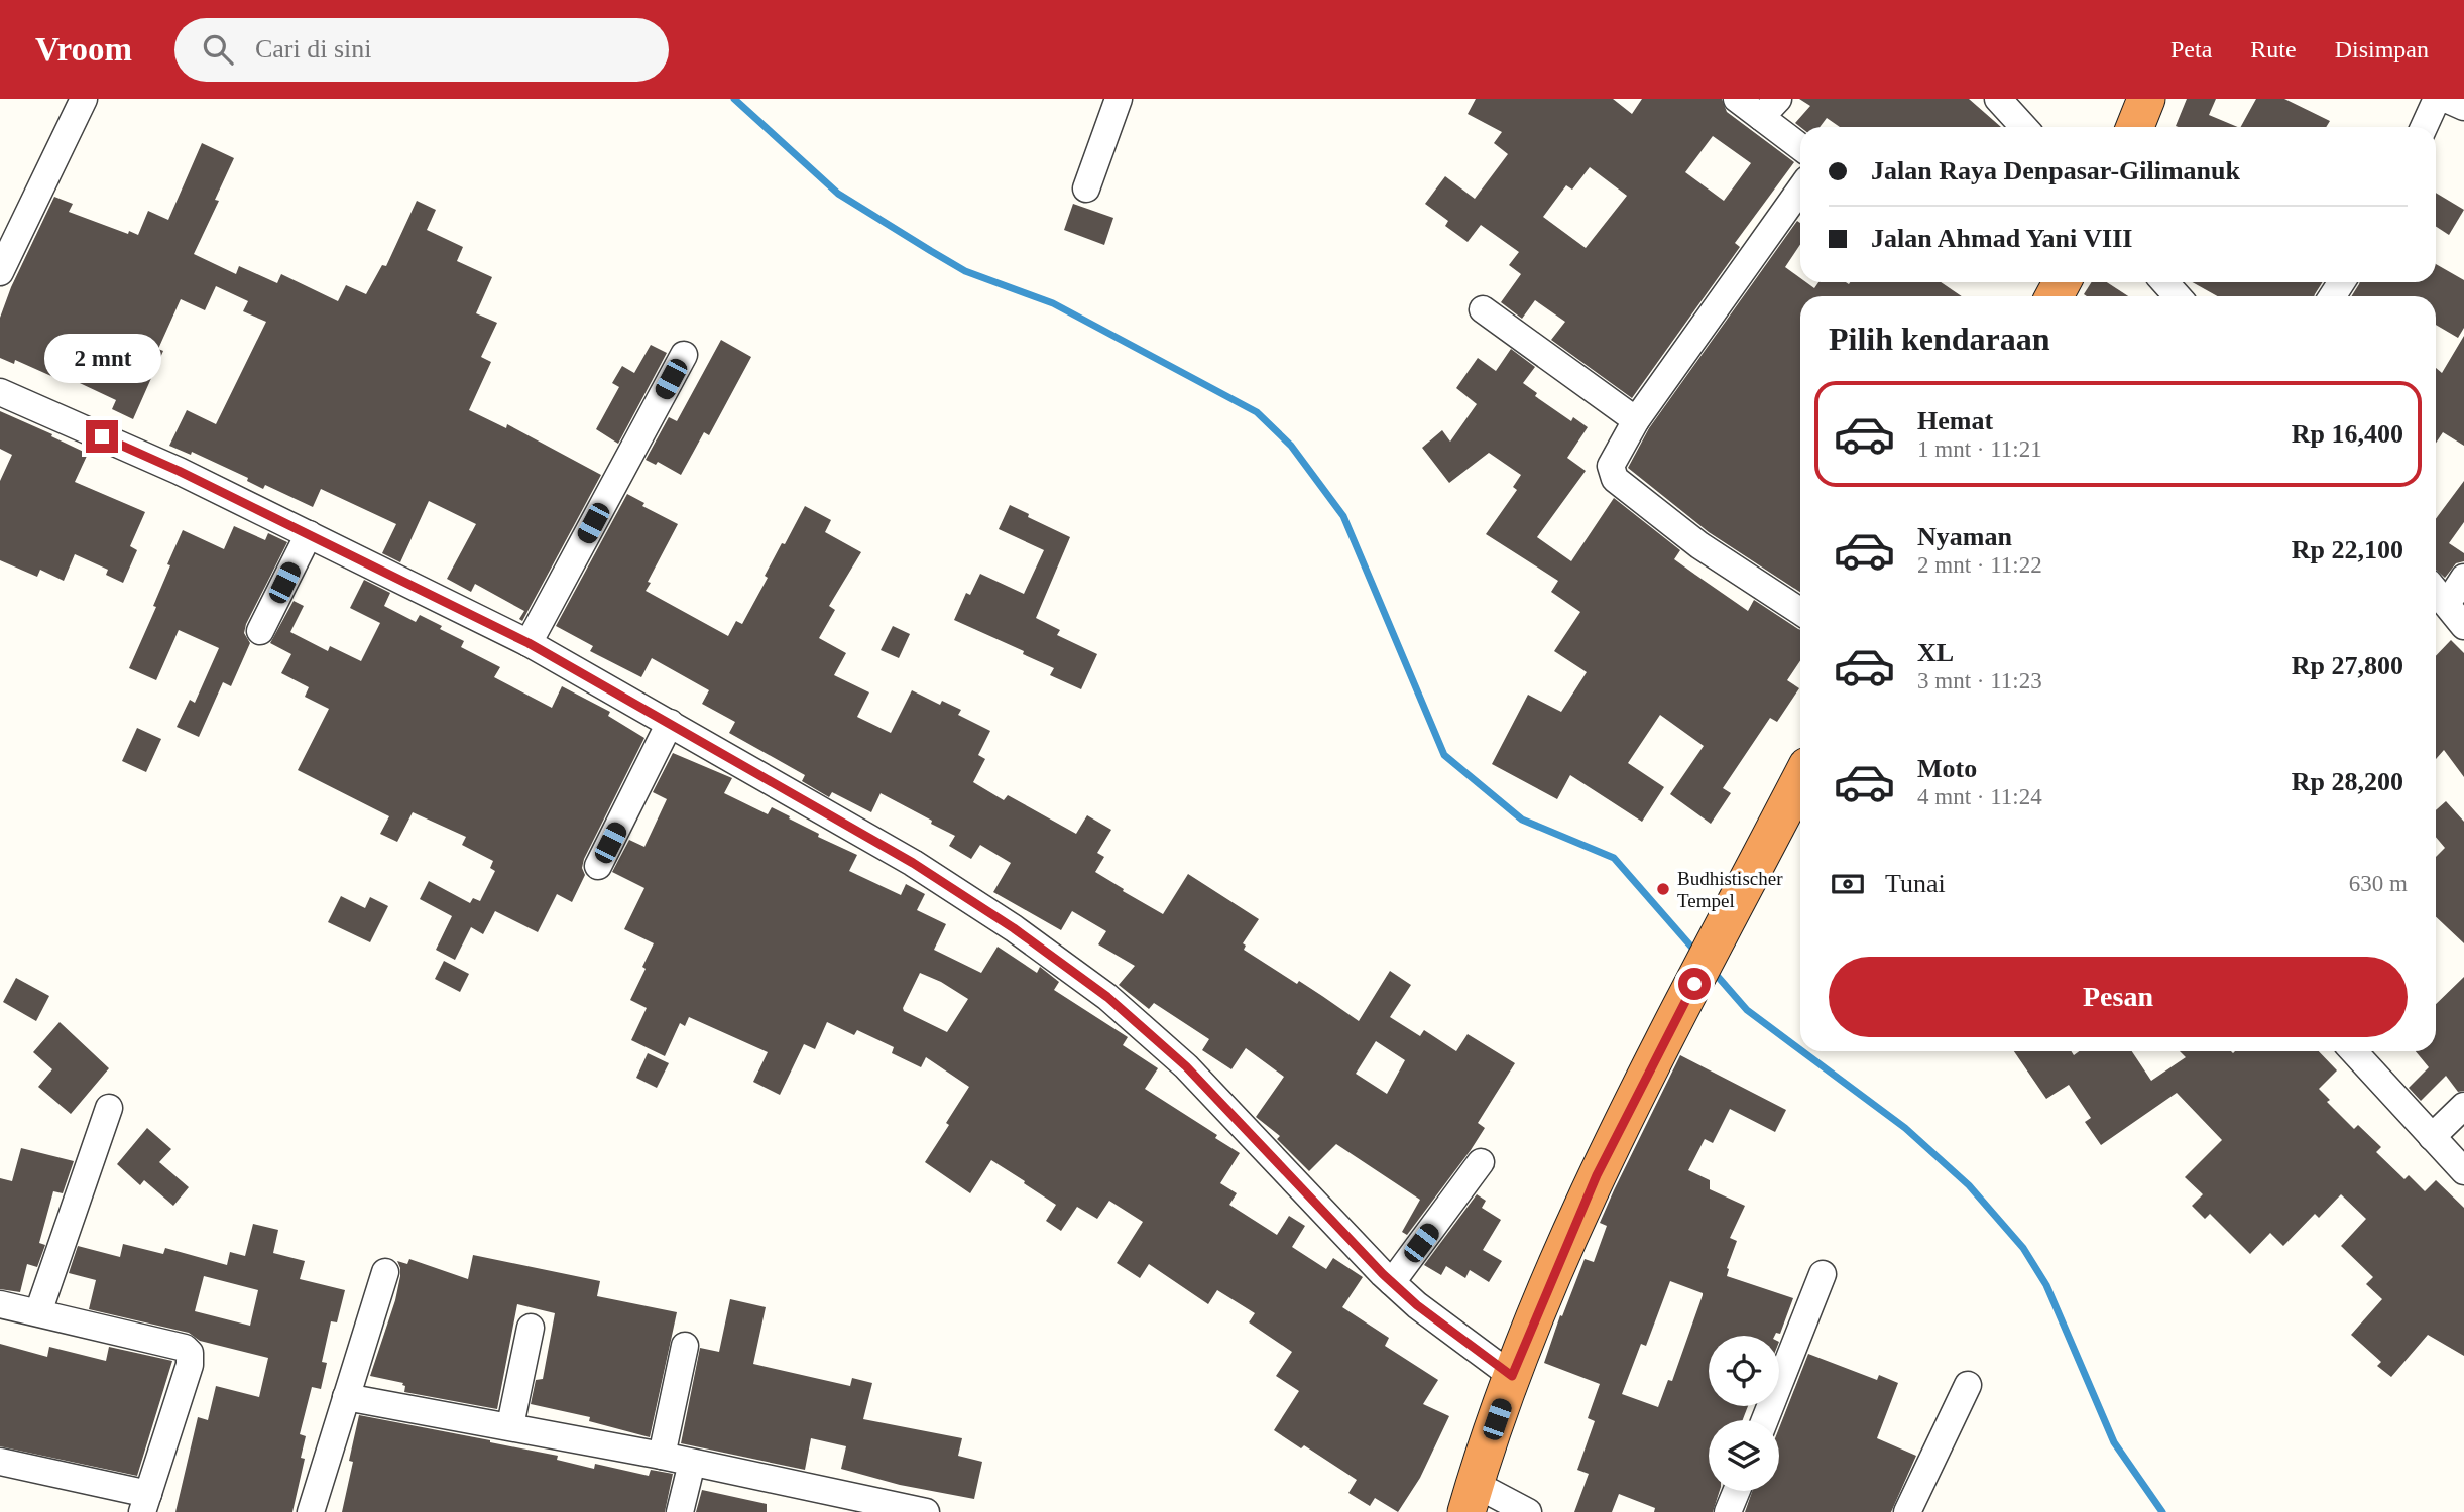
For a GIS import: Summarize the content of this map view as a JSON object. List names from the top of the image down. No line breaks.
{"places":["Budhistischer Tempel"],"page":{"header":"Vroom","search":"Cari di sini","nav":["Peta","Rute","Disimpan"],"banner":["Jalan Raya Denpasar-Gilimanuk","Jalan Ahmad Yani VIII"],"heading":"Pilih kendaraan","bubble":"2 mnt","list":[{"name":"Hemat","note":"1 mnt · 11:21","value":"Rp 16,400"},{"name":"Nyaman","note":"2 mnt · 11:22","value":"Rp 22,100"},{"name":"XL","note":"3 mnt · 11:23","value":"Rp 27,800"},{"name":"Moto","note":"4 mnt · 11:24","value":"Rp 28,200"}],"pay":["Tunai","630 m"],"buttons":"Pesan"}}
